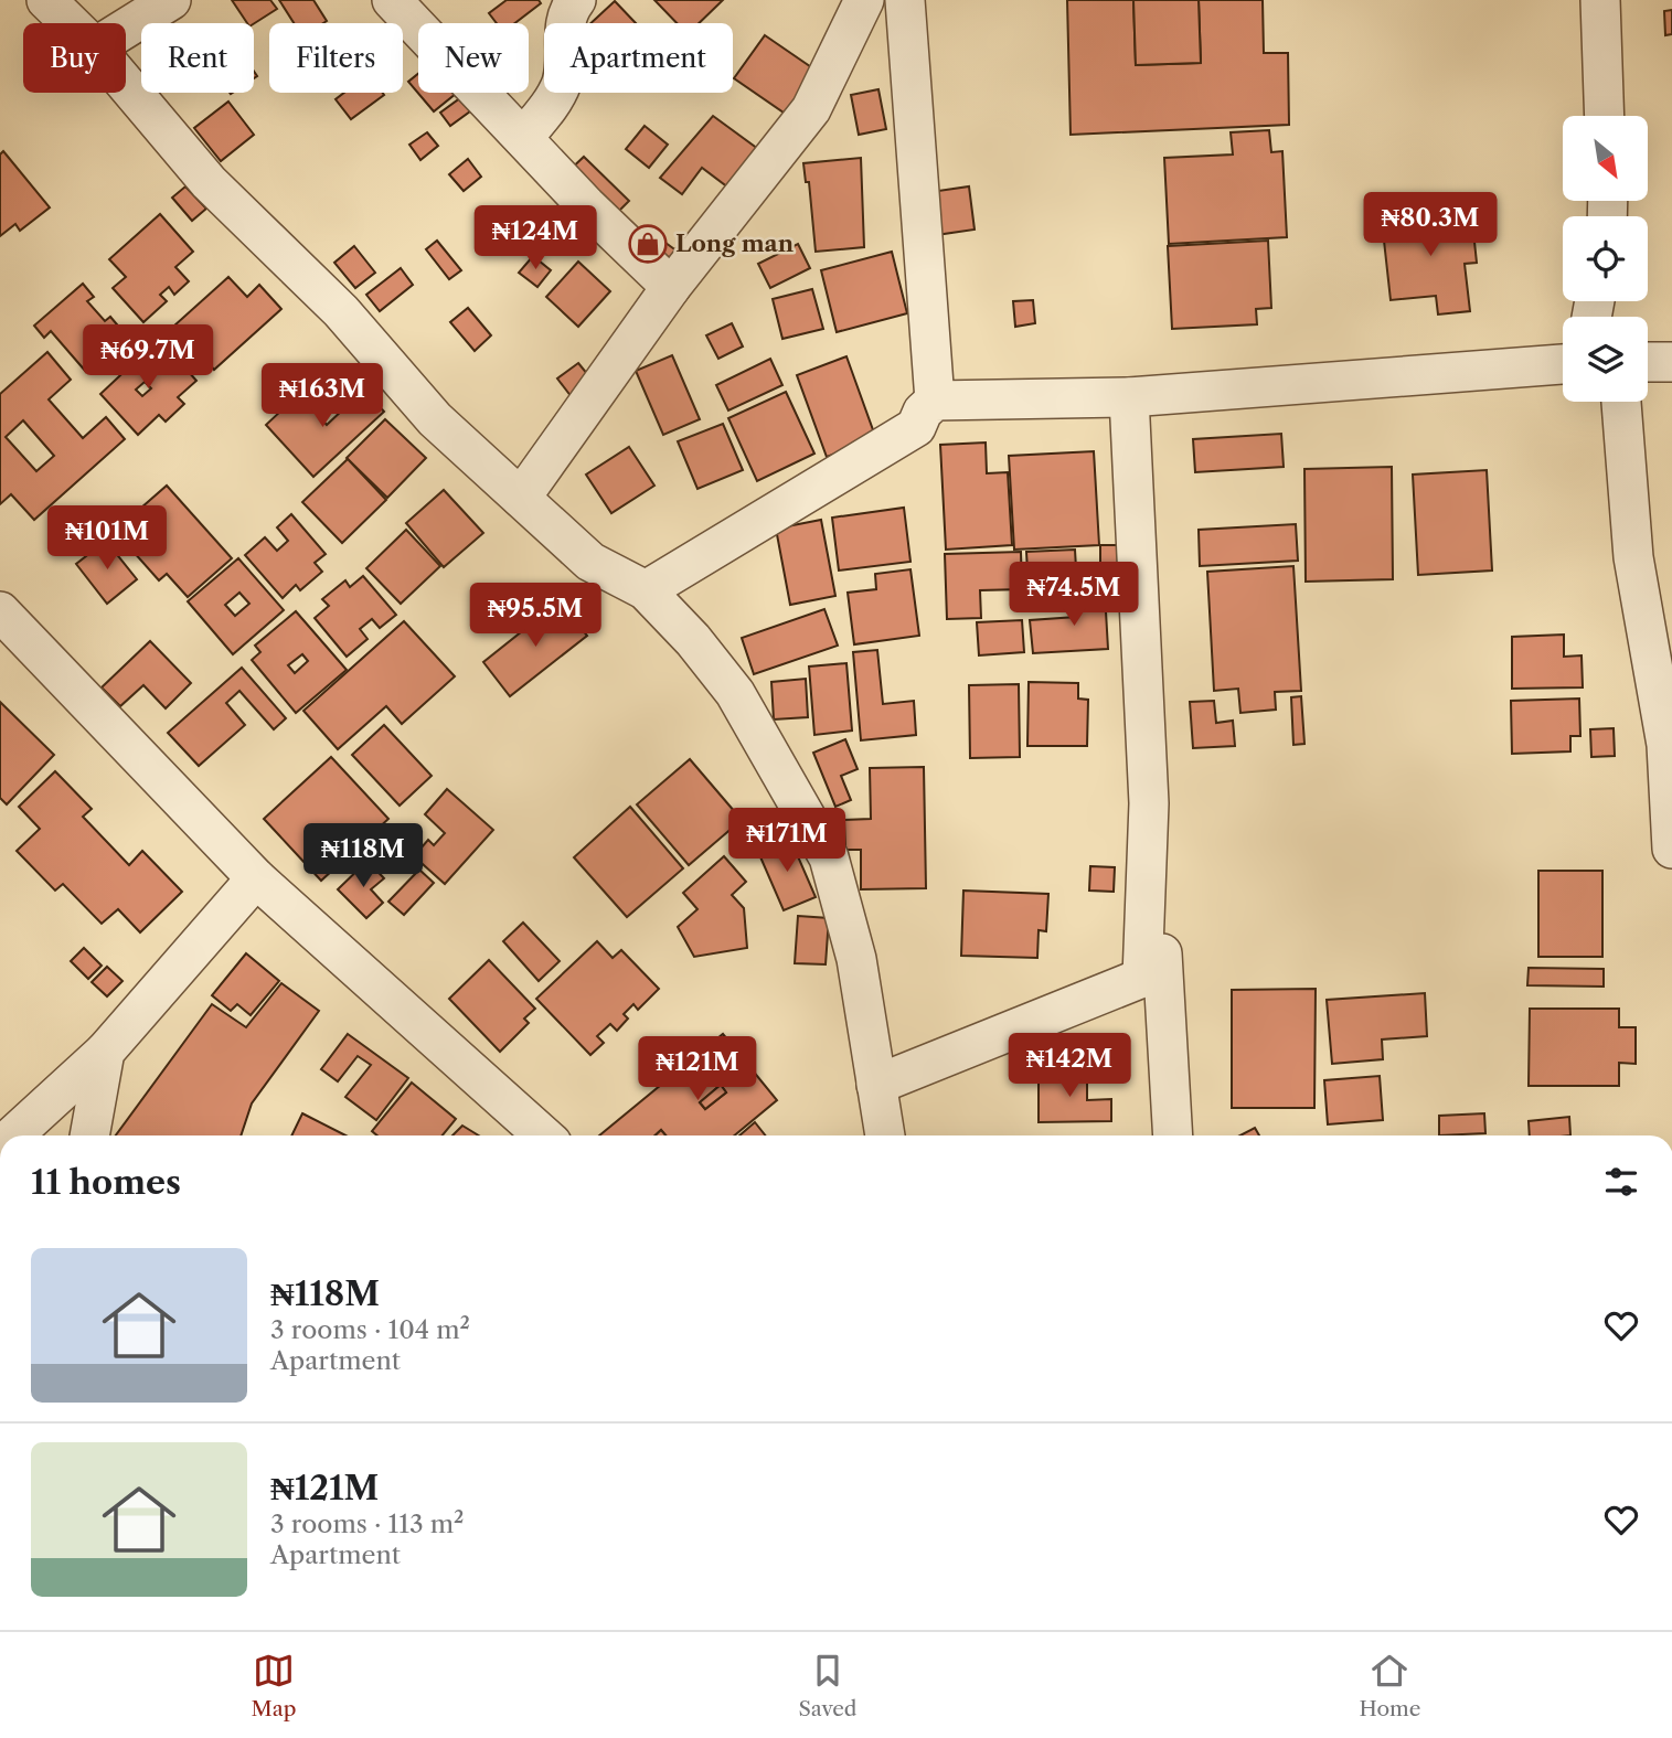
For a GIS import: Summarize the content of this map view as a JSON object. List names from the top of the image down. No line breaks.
{"places":{"shop":["Long man"]},"north":"bottom right","page":{"chip":["Buy","Rent","Filters","New","Apartment"],"price":["₦80.3M","₦124M","₦69.7M","₦163M","₦101M","₦74.5M","₦95.5M","₦171M","₦118M","₦142M","₦121M"],"heading":"11 homes","list":[{"name":"₦118M","note":"3 rooms · 104 m² · Apartment"},{"name":"₦121M","note":"3 rooms · 113 m² · Apartment"}],"tabs":["Map","Saved","Home"]}}
